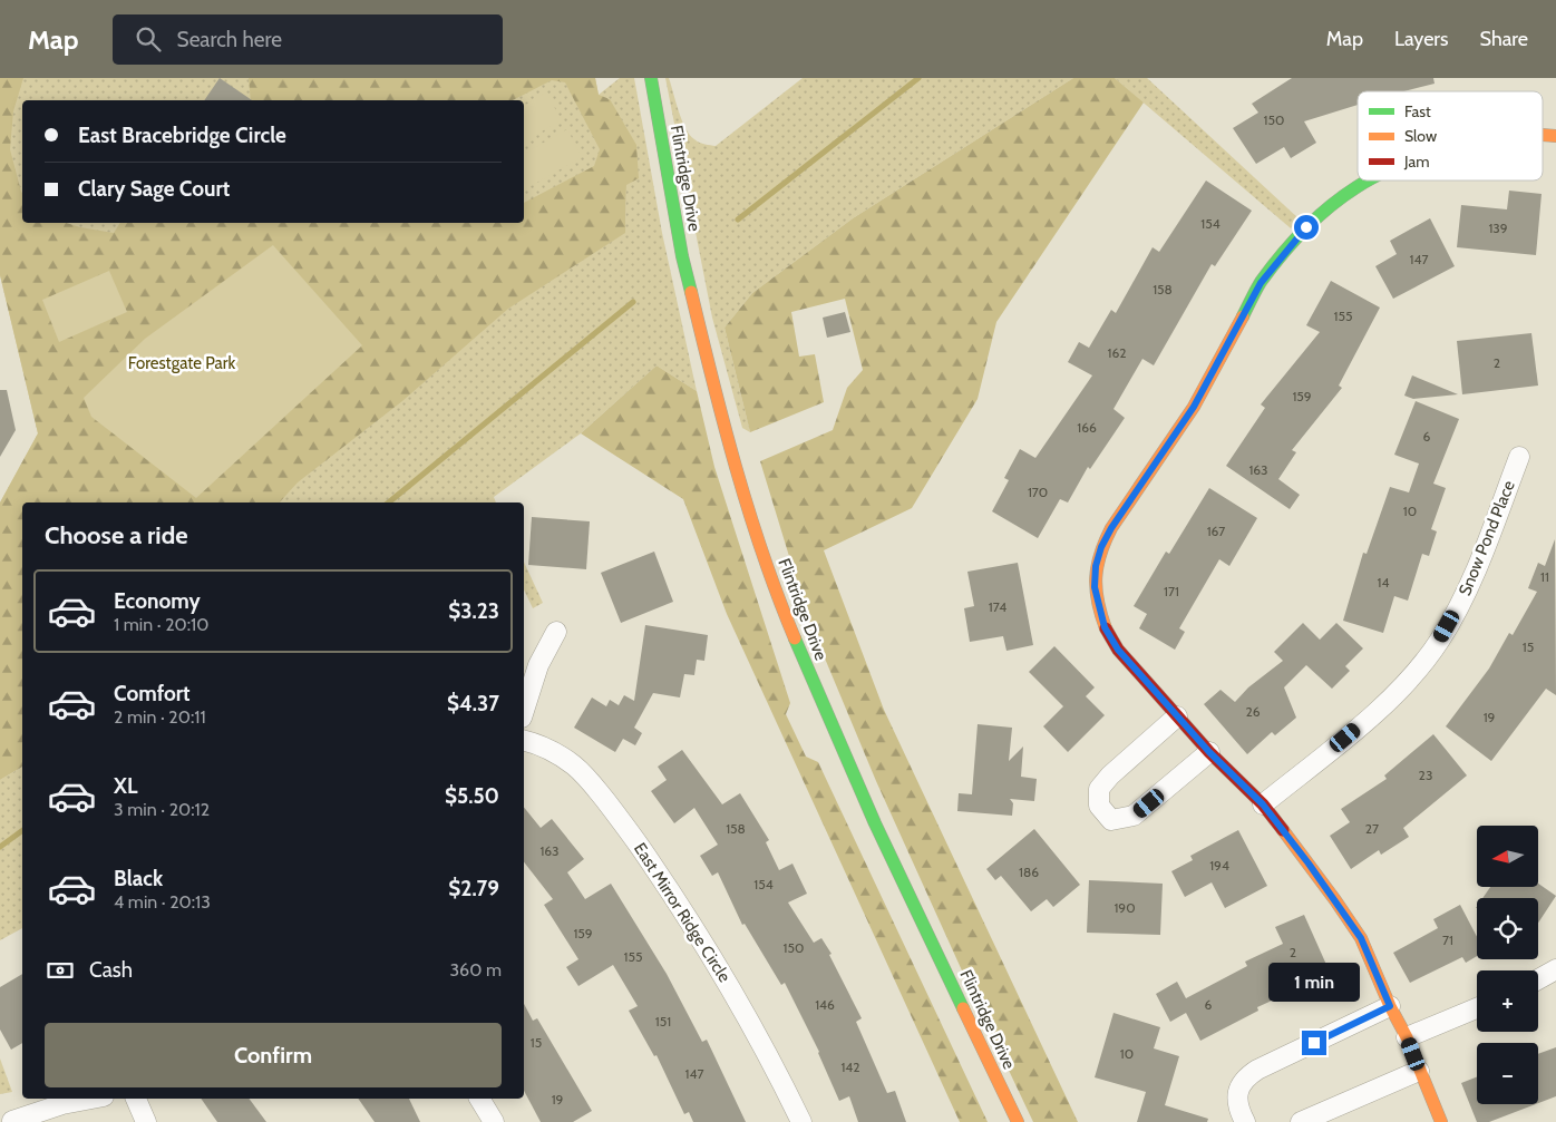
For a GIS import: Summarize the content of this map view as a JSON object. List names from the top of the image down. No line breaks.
{"streets":{"street":["Flintridge Drive","Snow Pond Place","East Mirror Ridge Circle"]},"parks":["Forestgate Park"],"house_numbers":["150","154","139","147","158","155","162","2","159","166","6","163","170","10","167","11","14","171","174","15","26","19","23","158","27","163","194","186","154","190","159","71","150","2","155","146","6","151","15","10","142","147","19"],"legend":["Fast","Slow","Jam"],"north":"left","page":{"header":"Map","search":"Search here","nav":["Map","Layers","Share"],"banner":["East Bracebridge Circle","Clary Sage Court"],"heading":"Choose a ride","list":[{"name":"Economy","note":"1 min · 20:10","value":"$3.23"},{"name":"Comfort","note":"2 min · 20:11","value":"$4.37"},{"name":"XL","note":"3 min · 20:12","value":"$5.50"},{"name":"Black","note":"4 min · 20:13","value":"$2.79"}],"map_buttons":["+","−"],"pay":["Cash","360 m"],"bubble":"1 min","buttons":"Confirm"}}
